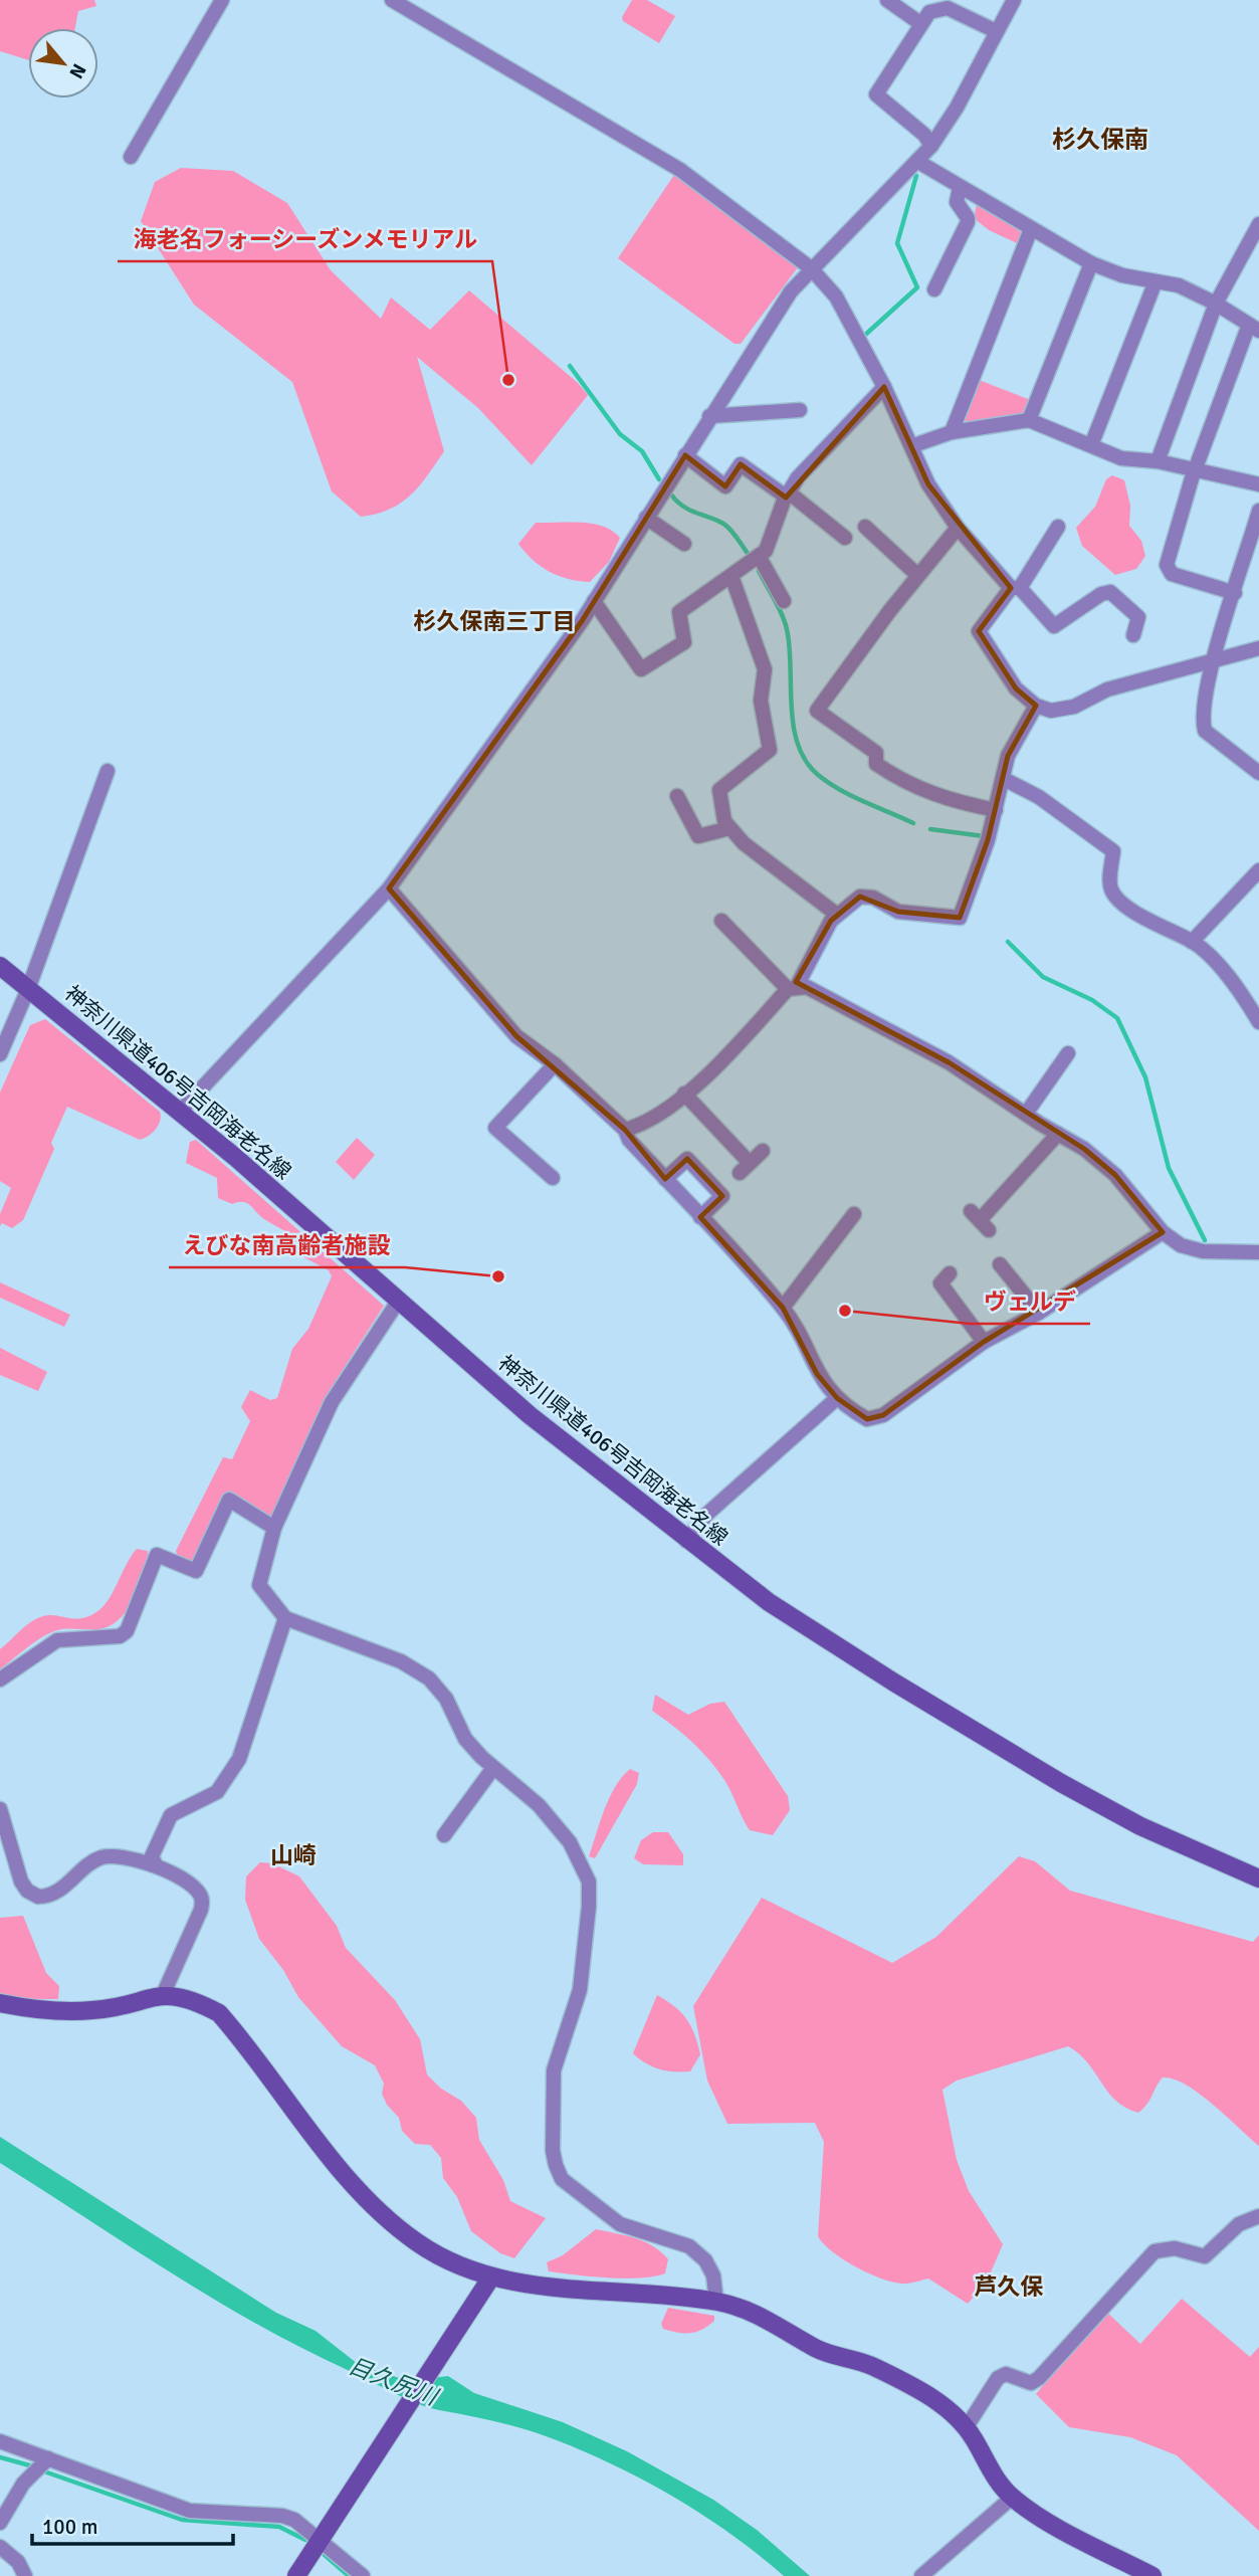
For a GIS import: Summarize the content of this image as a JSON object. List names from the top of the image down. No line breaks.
{"streets":{"street":["神奈川県道406号吉岡海老名線"]},"districts":["杉久保南","杉久保南三丁目","山崎","芦久保"],"water":["目久尻川"],"places":["海老名フォーシーズンメモリアル","えびな南高齢者施設","ヴェルデ"],"scale_bar":"100 m","north":"bottom right"}
